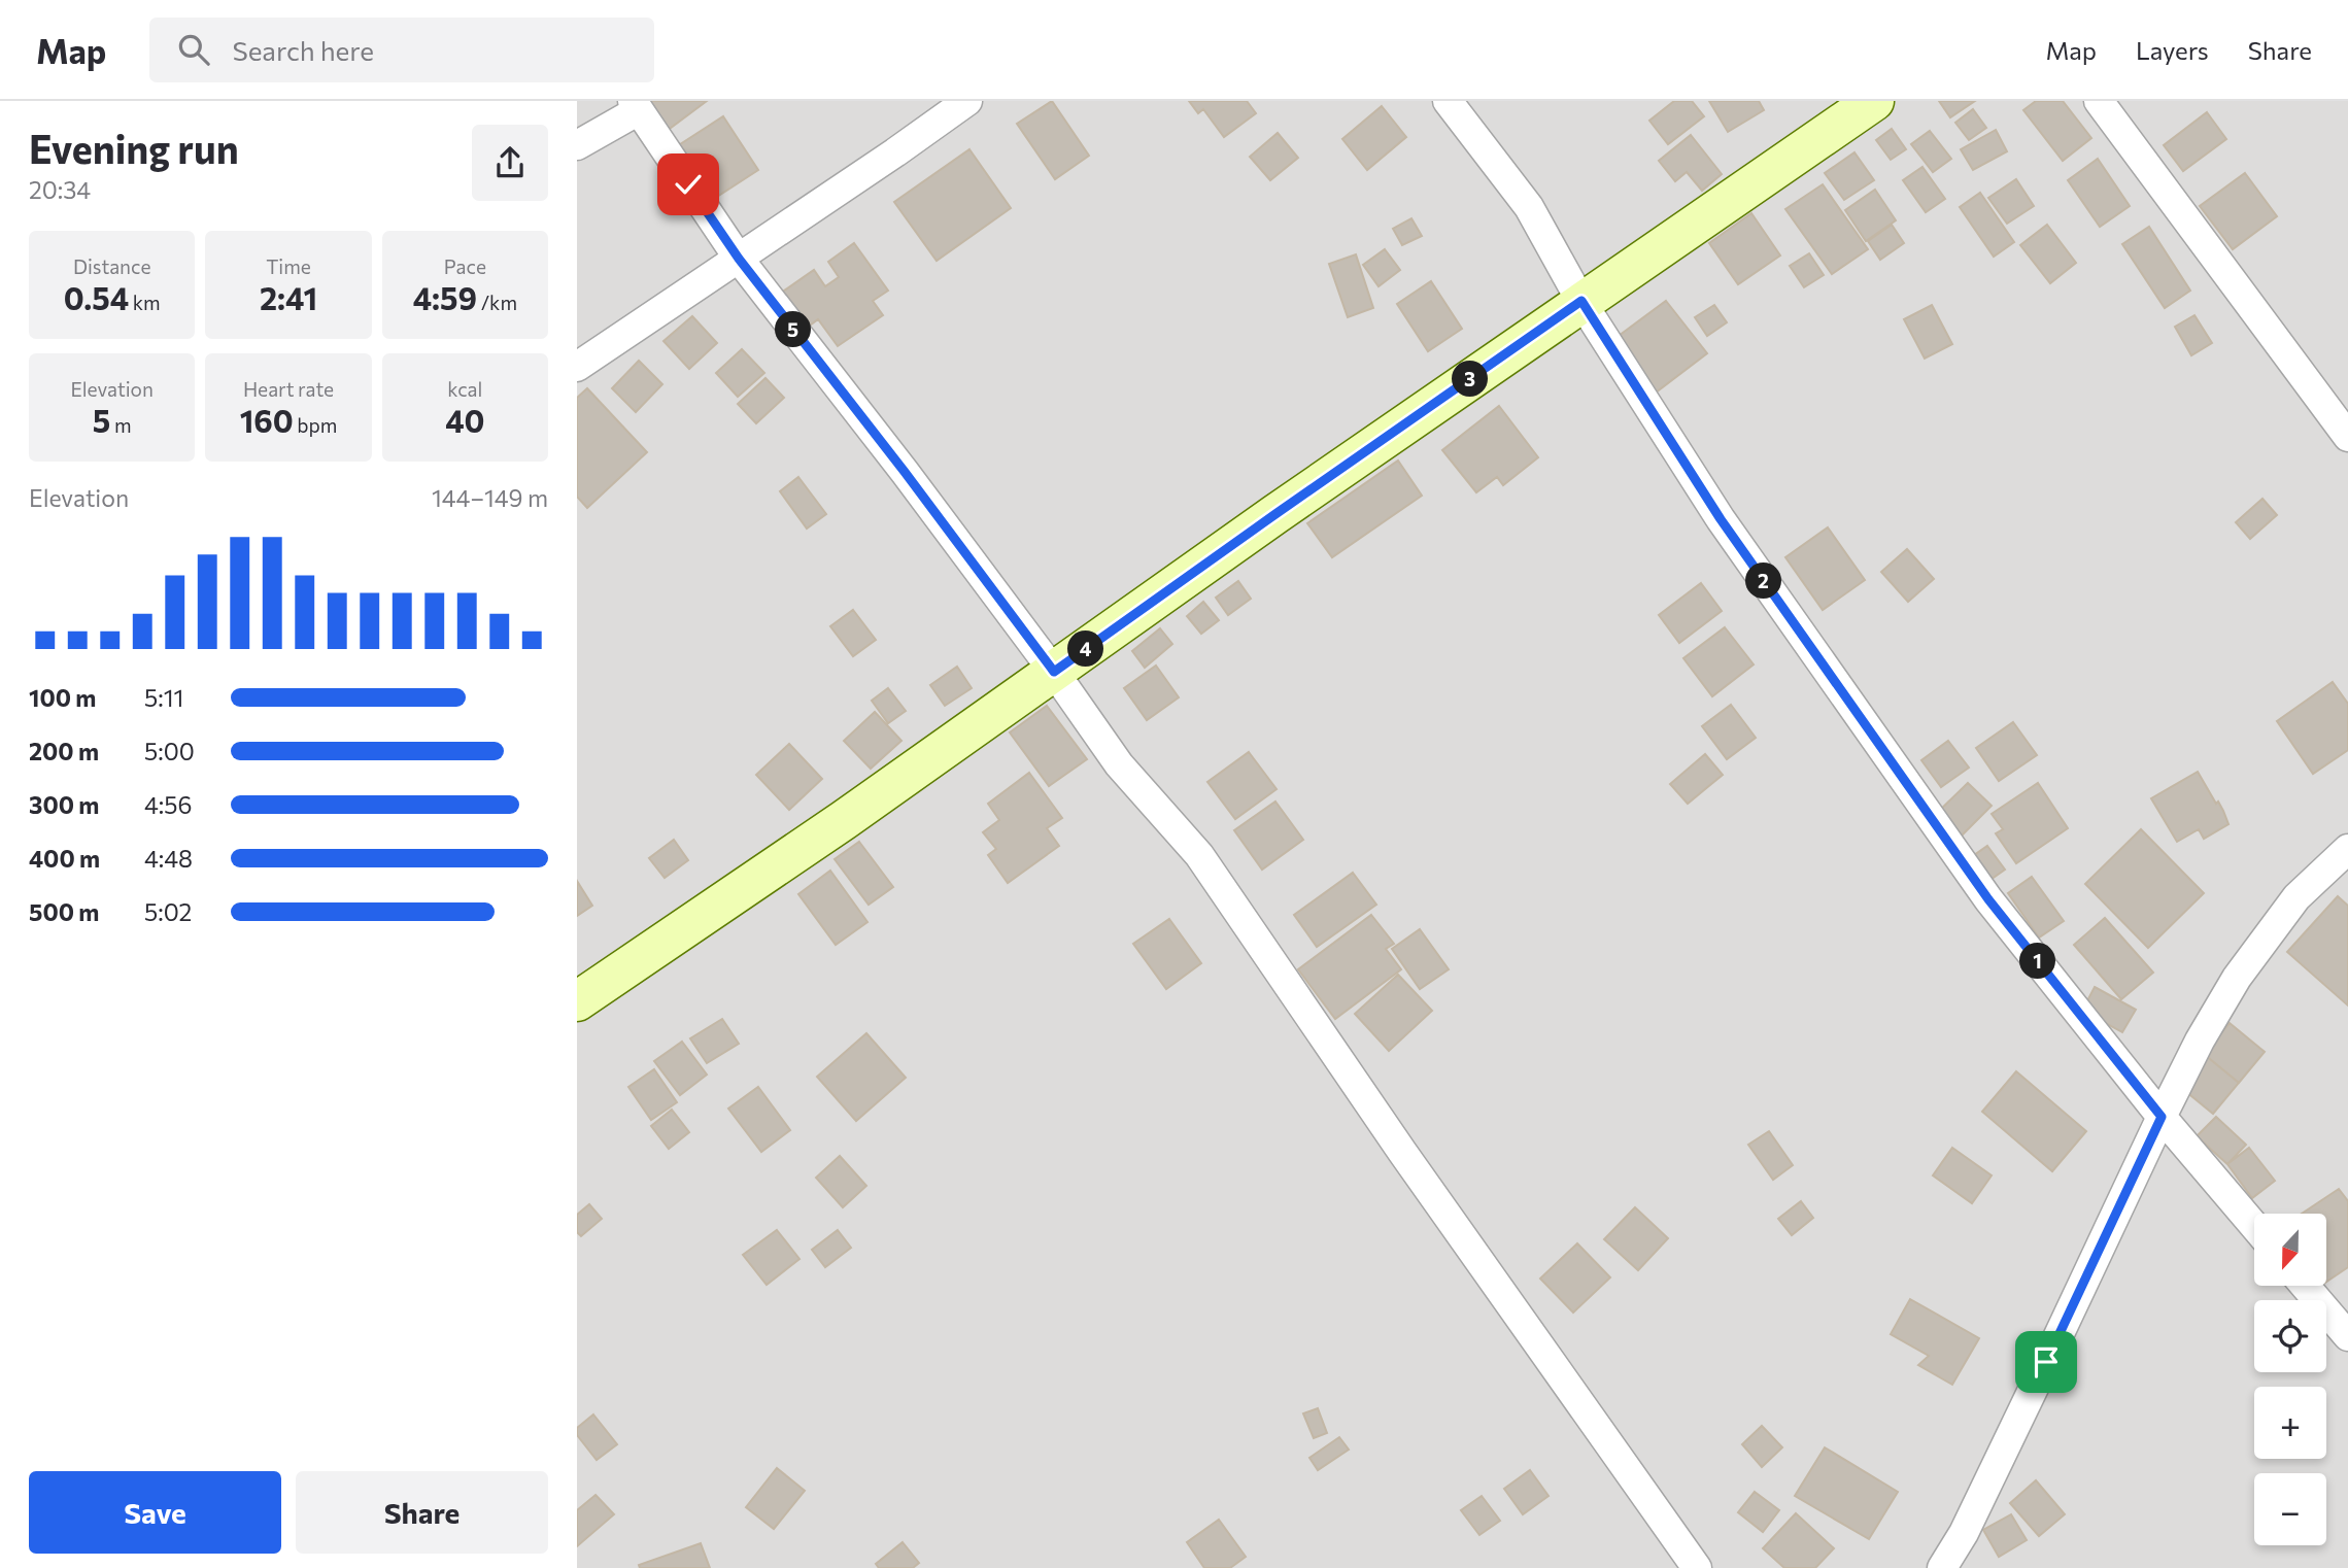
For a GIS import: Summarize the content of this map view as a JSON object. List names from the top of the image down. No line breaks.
{"north":"bottom","page":{"header":"Map","search":"Search here","nav":["Map","Layers","Share"],"heading":["Evening run","20:34"],"stats":[["Distance","0.54 km"],["Time","2:41"],["Pace","4:59 /km"],["Elevation","5 m"],["Heart rate","160 bpm"],["kcal","40"]],"pins":["5","3","2","4","1"],"chart":["Elevation","144–149 m"],"list":[{"name":"100 m","note":"5:11"},{"name":"200 m","note":"5:00"},{"name":"300 m","note":"4:56"},{"name":"400 m","note":"4:48"},{"name":"500 m","note":"5:02"}],"map_buttons":["+","−"],"buttons":["Save","Share"]}}
